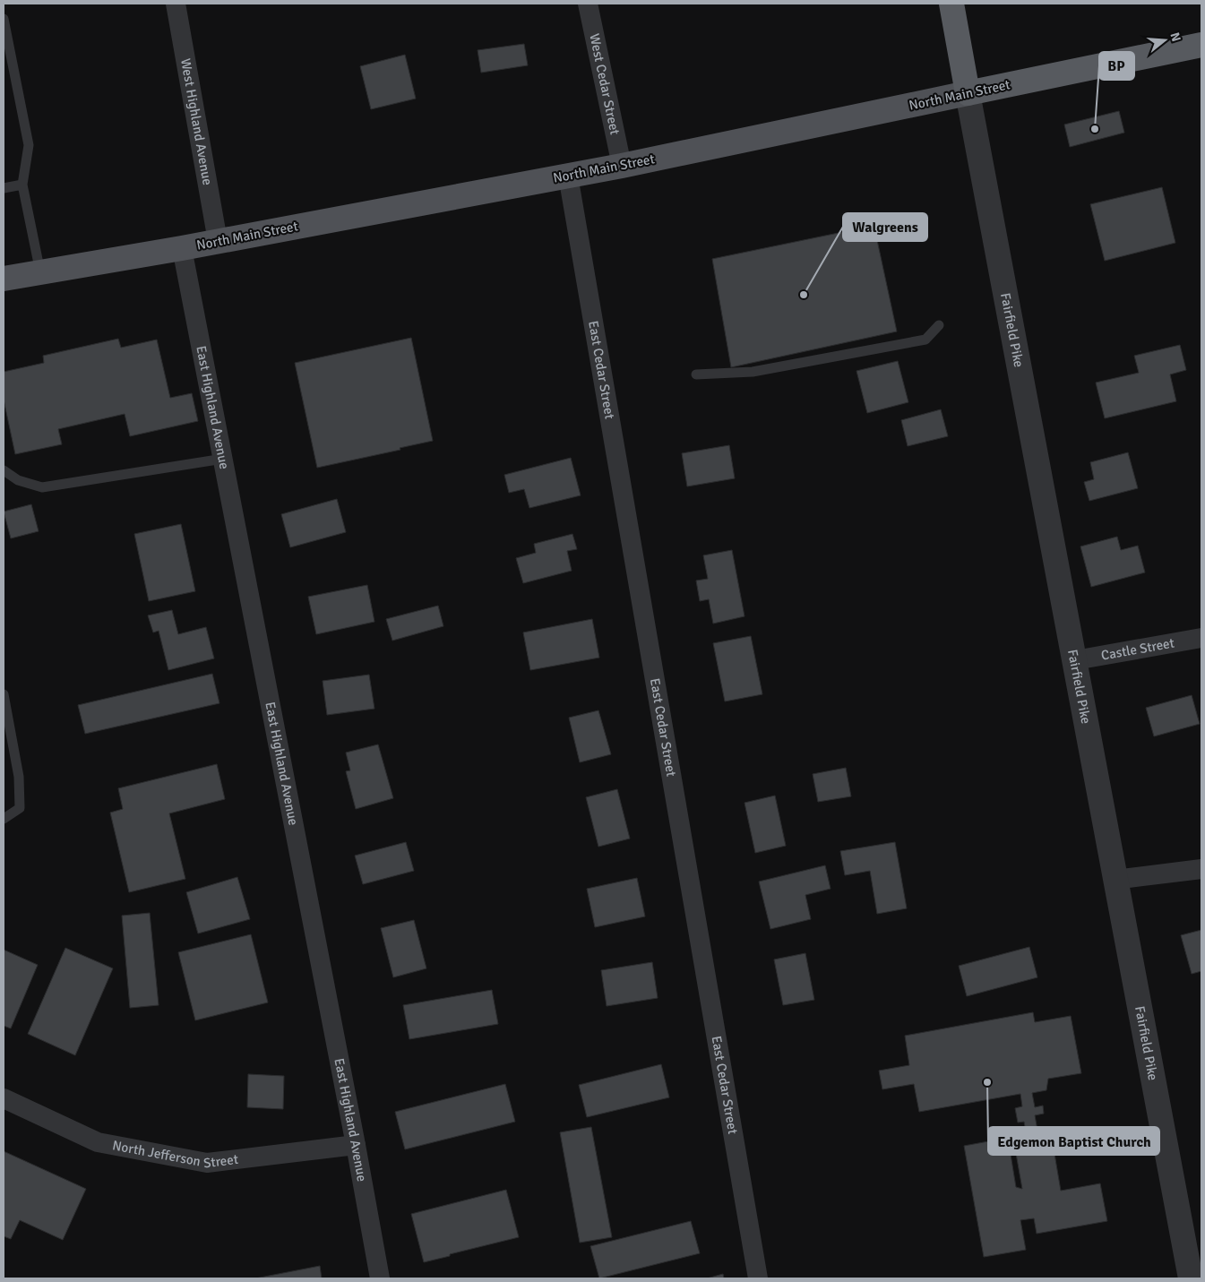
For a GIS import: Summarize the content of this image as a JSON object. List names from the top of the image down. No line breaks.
{"streets":{"highway":["North Main Street"],"street":["West Cedar Street","West Highland Avenue","Fairfield Pike","East Cedar Street","East Highland Avenue","Castle Street","North Jefferson Street"]},"crossings":[["West Cedar Street","North Main Street"],["North Main Street","West Highland Avenue"],["North Main Street","Fairfield Pike"],["North Main Street","East Cedar Street"],["North Main Street","East Highland Avenue"],["Fairfield Pike","Castle Street"],["East Highland Avenue","North Jefferson Street"]],"places":["BP","Walgreens","Edgemon Baptist Church"],"north":"right"}
